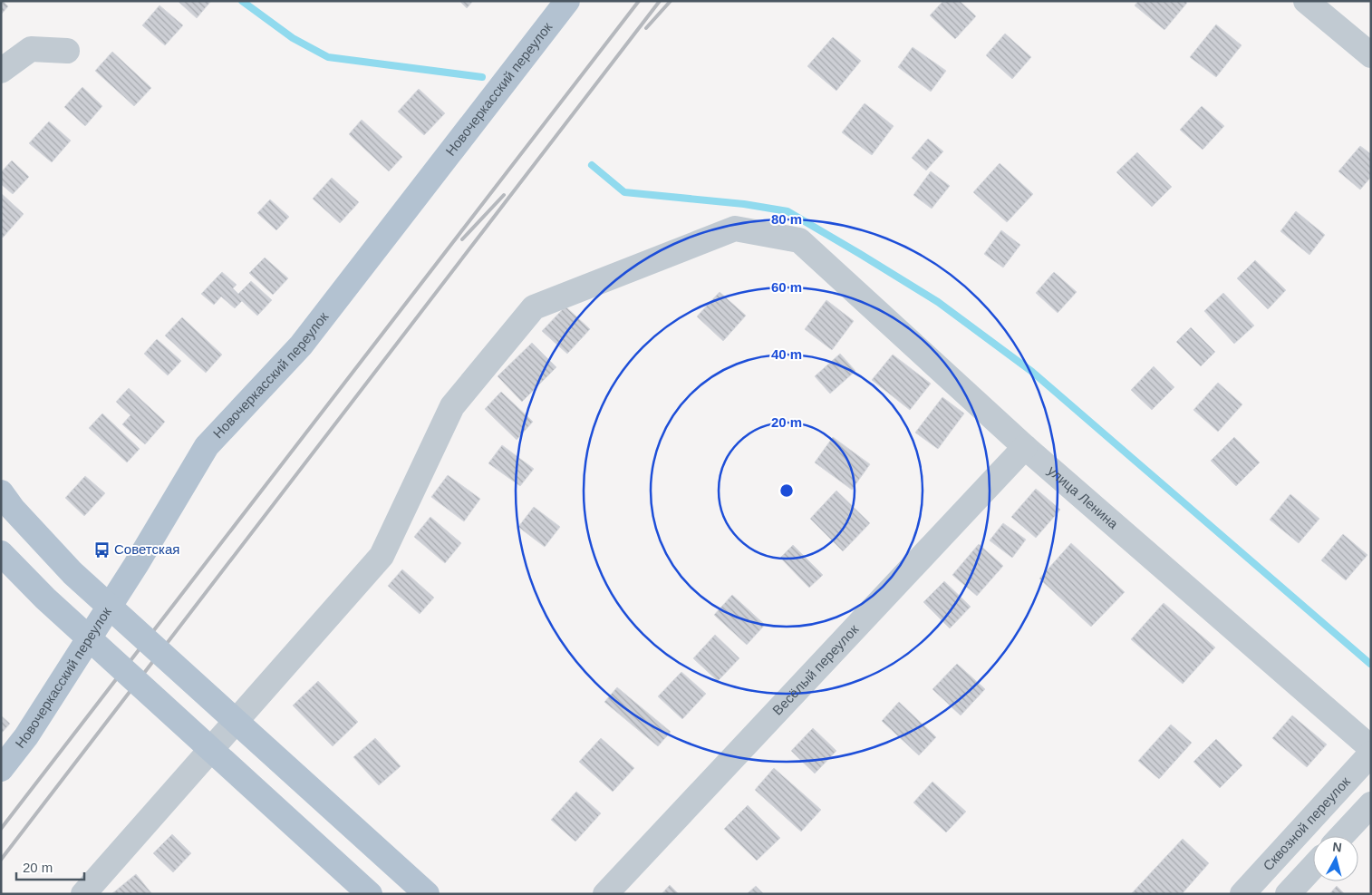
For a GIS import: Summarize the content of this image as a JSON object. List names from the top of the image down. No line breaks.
{"streets":{"main road":["Новочеркасский переулок"],"street":["улица Ленина","Весёлый переулок","Сквозной переулок"]},"crossings":[["улица Ленина","Весёлый переулок"]],"places":{"bus stop":["Советская"]},"scale_bar":"20 m","north":"top","rings":["80 m","60 m","40 m","20 m"]}
